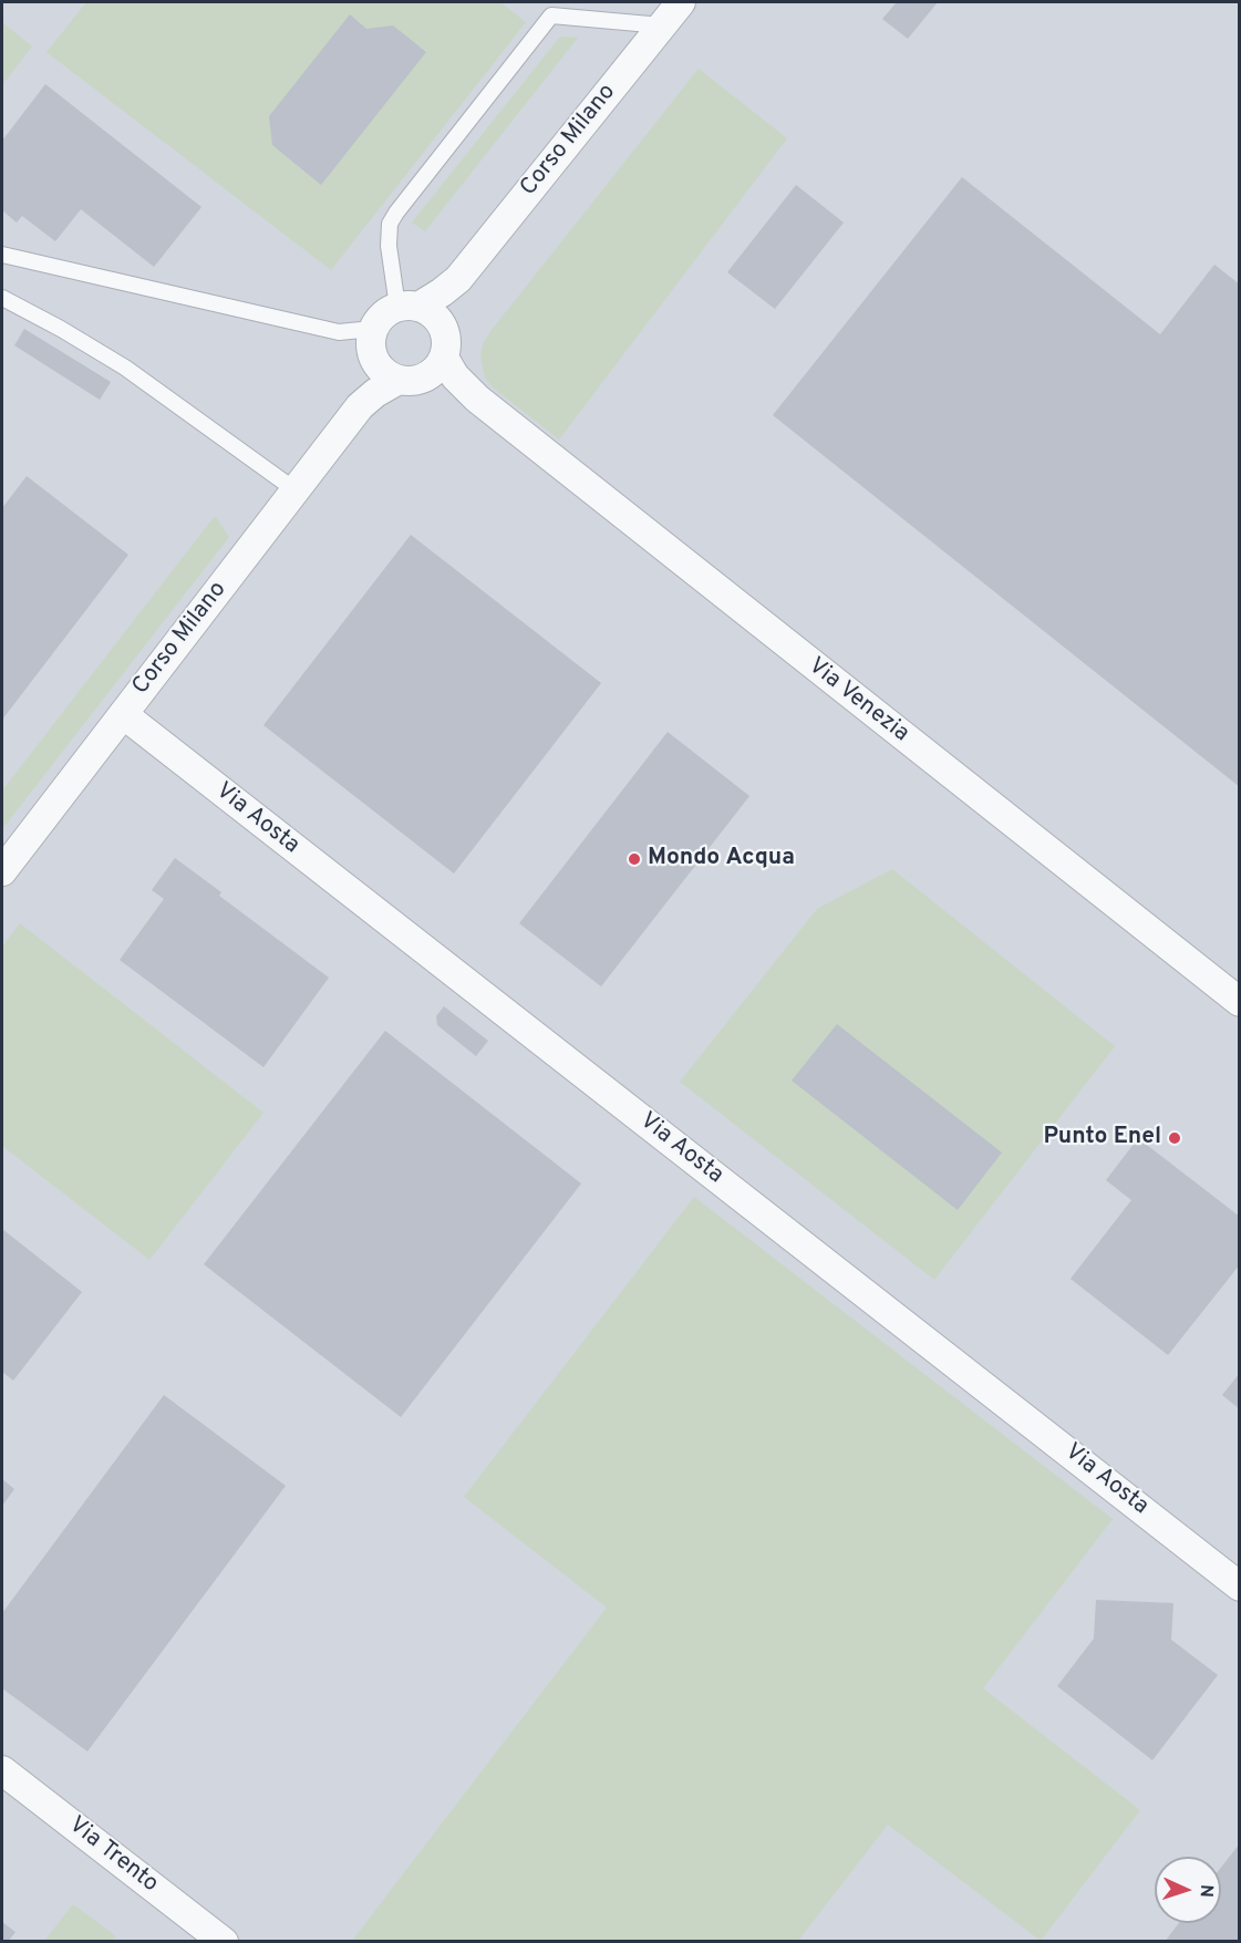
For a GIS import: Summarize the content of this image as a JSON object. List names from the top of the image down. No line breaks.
{"streets":{"street":["Corso Milano","Via Venezia","Via Aosta","Via Trento"]},"crossings":[["Corso Milano","Via Venezia"],["Corso Milano","Via Aosta"]],"places":["Mondo Acqua","Punto Enel"],"north":"right"}
